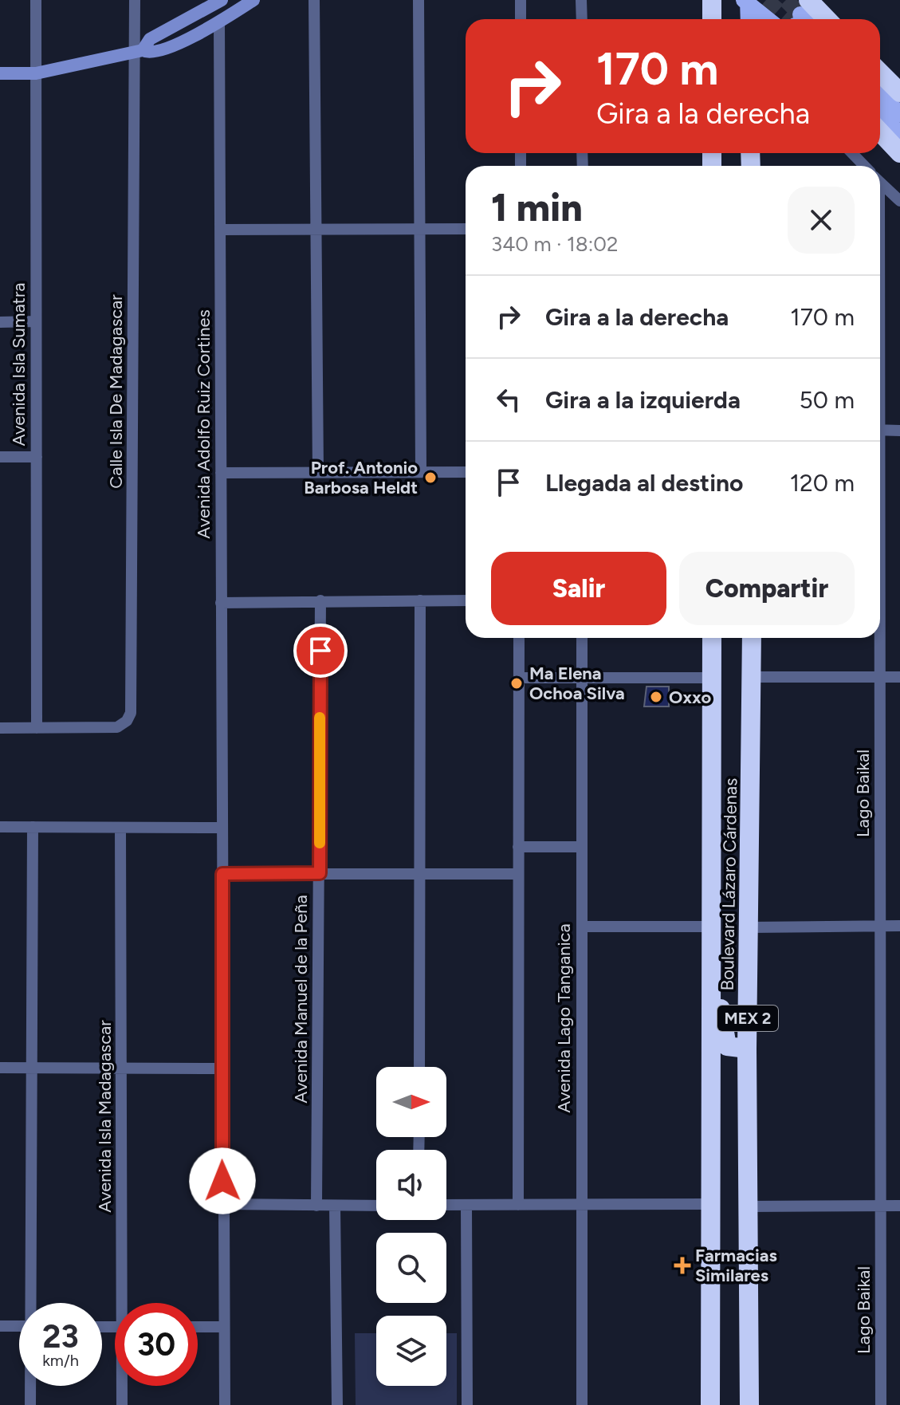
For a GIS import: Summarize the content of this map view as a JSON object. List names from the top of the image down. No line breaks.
{"streets":{"highway":["Boulevard Lázaro Cárdenas","MEX 2"],"street":["Avenida Isla Sumatra","Calle Isla De Madagascar","Avenida Adolfo Ruiz Cortines","Lago Baikal","Avenida Manuel de la Peña","Avenida Lago Tanganica","Avenida Isla Madagascar"]},"crossings":[["Avenida Isla Sumatra","Calle Isla De Madagascar"]],"places":{"other":["Prof. Antonio Barbosa Heldt","Ma Elena Ochoa Silva","Oxxo"],"health":["Farmacias Similares"]},"north":"right","page":{"turn":["170 m","Gira a la derecha"],"heading":["1 min","340 m · 18:02"],"list":[{"name":"Gira a la derecha","value":"170 m"},{"name":"Gira a la izquierda","value":"50 m"},{"name":"Llegada al destino","value":"120 m"}],"buttons":["Salir","Compartir"],"speed":"23 km/h","limit":"30"}}
